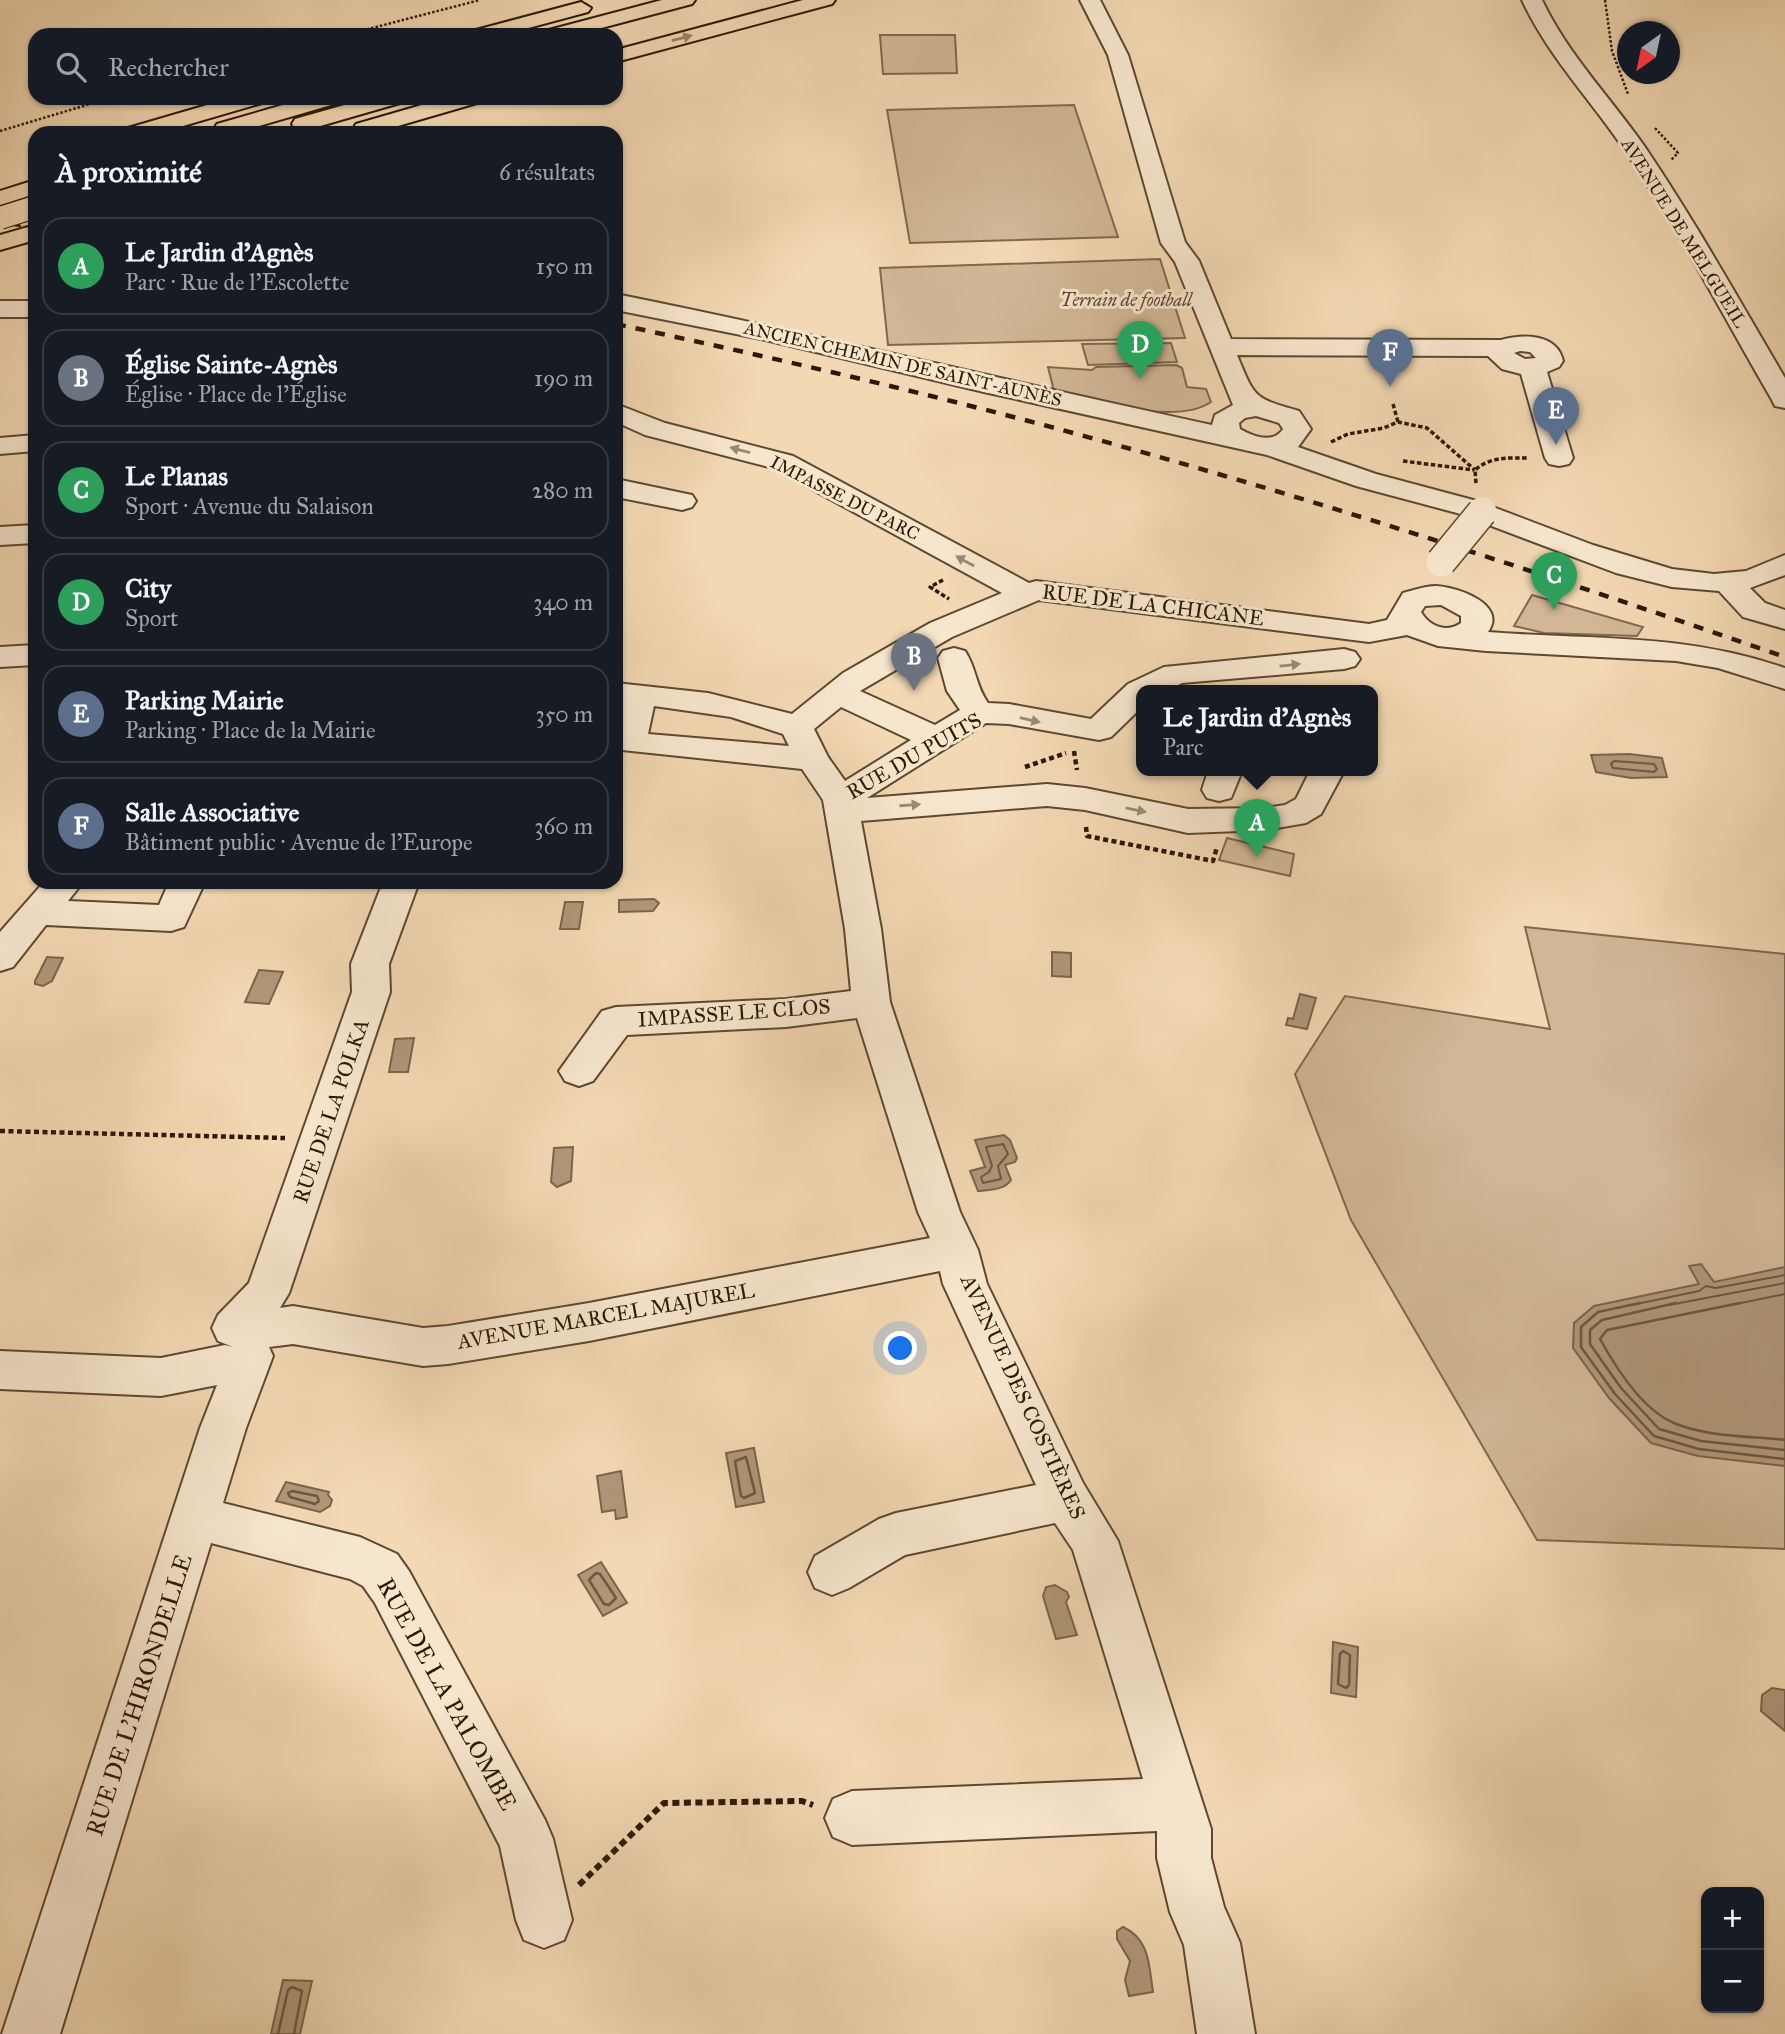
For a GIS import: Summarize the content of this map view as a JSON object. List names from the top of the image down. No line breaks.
{"streets":{"street":["AVENUE DE MELGUEIL","ANCIEN CHEMIN DE SAINT-AUNÈS","IMPASSE DU PARC","RUE DE LA CHICANE","RUE DU PUITS","IMPASSE LE CLOS","RUE DE LA POLKA","AVENUE MARCEL MAJUREL","AVENUE DES COSTIÈRES","RUE DE LA PALOMBE","RUE DE L'HIRONDELLE"]},"crossings":[["IMPASSE DU PARC","RUE DE LA CHICANE"],["RUE DE LA CHICANE","RUE DU PUITS"],["RUE DE LA CHICANE","AVENUE DES COSTIÈRES"],["RUE DU PUITS","AVENUE DES COSTIÈRES"],["IMPASSE LE CLOS","AVENUE DES COSTIÈRES"],["RUE DE LA POLKA","AVENUE MARCEL MAJUREL"],["RUE DE LA POLKA","RUE DE L'HIRONDELLE"],["AVENUE MARCEL MAJUREL","AVENUE DES COSTIÈRES"],["AVENUE MARCEL MAJUREL","RUE DE L'HIRONDELLE"],["RUE DE LA PALOMBE","RUE DE L'HIRONDELLE"]],"parks":["Terrain de football"],"north":"bottom left","page":{"search":"Rechercher","heading":["À proximité","6 résultats"],"list":[{"mark":"A","name":"Le Jardin d'Agnès","note":"Parc · Rue de l'Escolette","value":"150 m"},{"mark":"B","name":"Église Sainte-Agnès","note":"Église · Place de l'Église","value":"190 m"},{"mark":"C","name":"Le Planas","note":"Sport · Avenue du Salaison","value":"280 m"},{"mark":"D","name":"City","note":"Sport","value":"340 m"},{"mark":"E","name":"Parking Mairie","note":"Parking · Place de la Mairie","value":"350 m"},{"mark":"F","name":"Salle Associative","note":"Bâtiment public · Avenue de l'Europe","value":"360 m"}],"pins":["D","F","E","C","B","A"],"popup":["Le Jardin d'Agnès","Parc"],"map_buttons":["+","−"]}}
